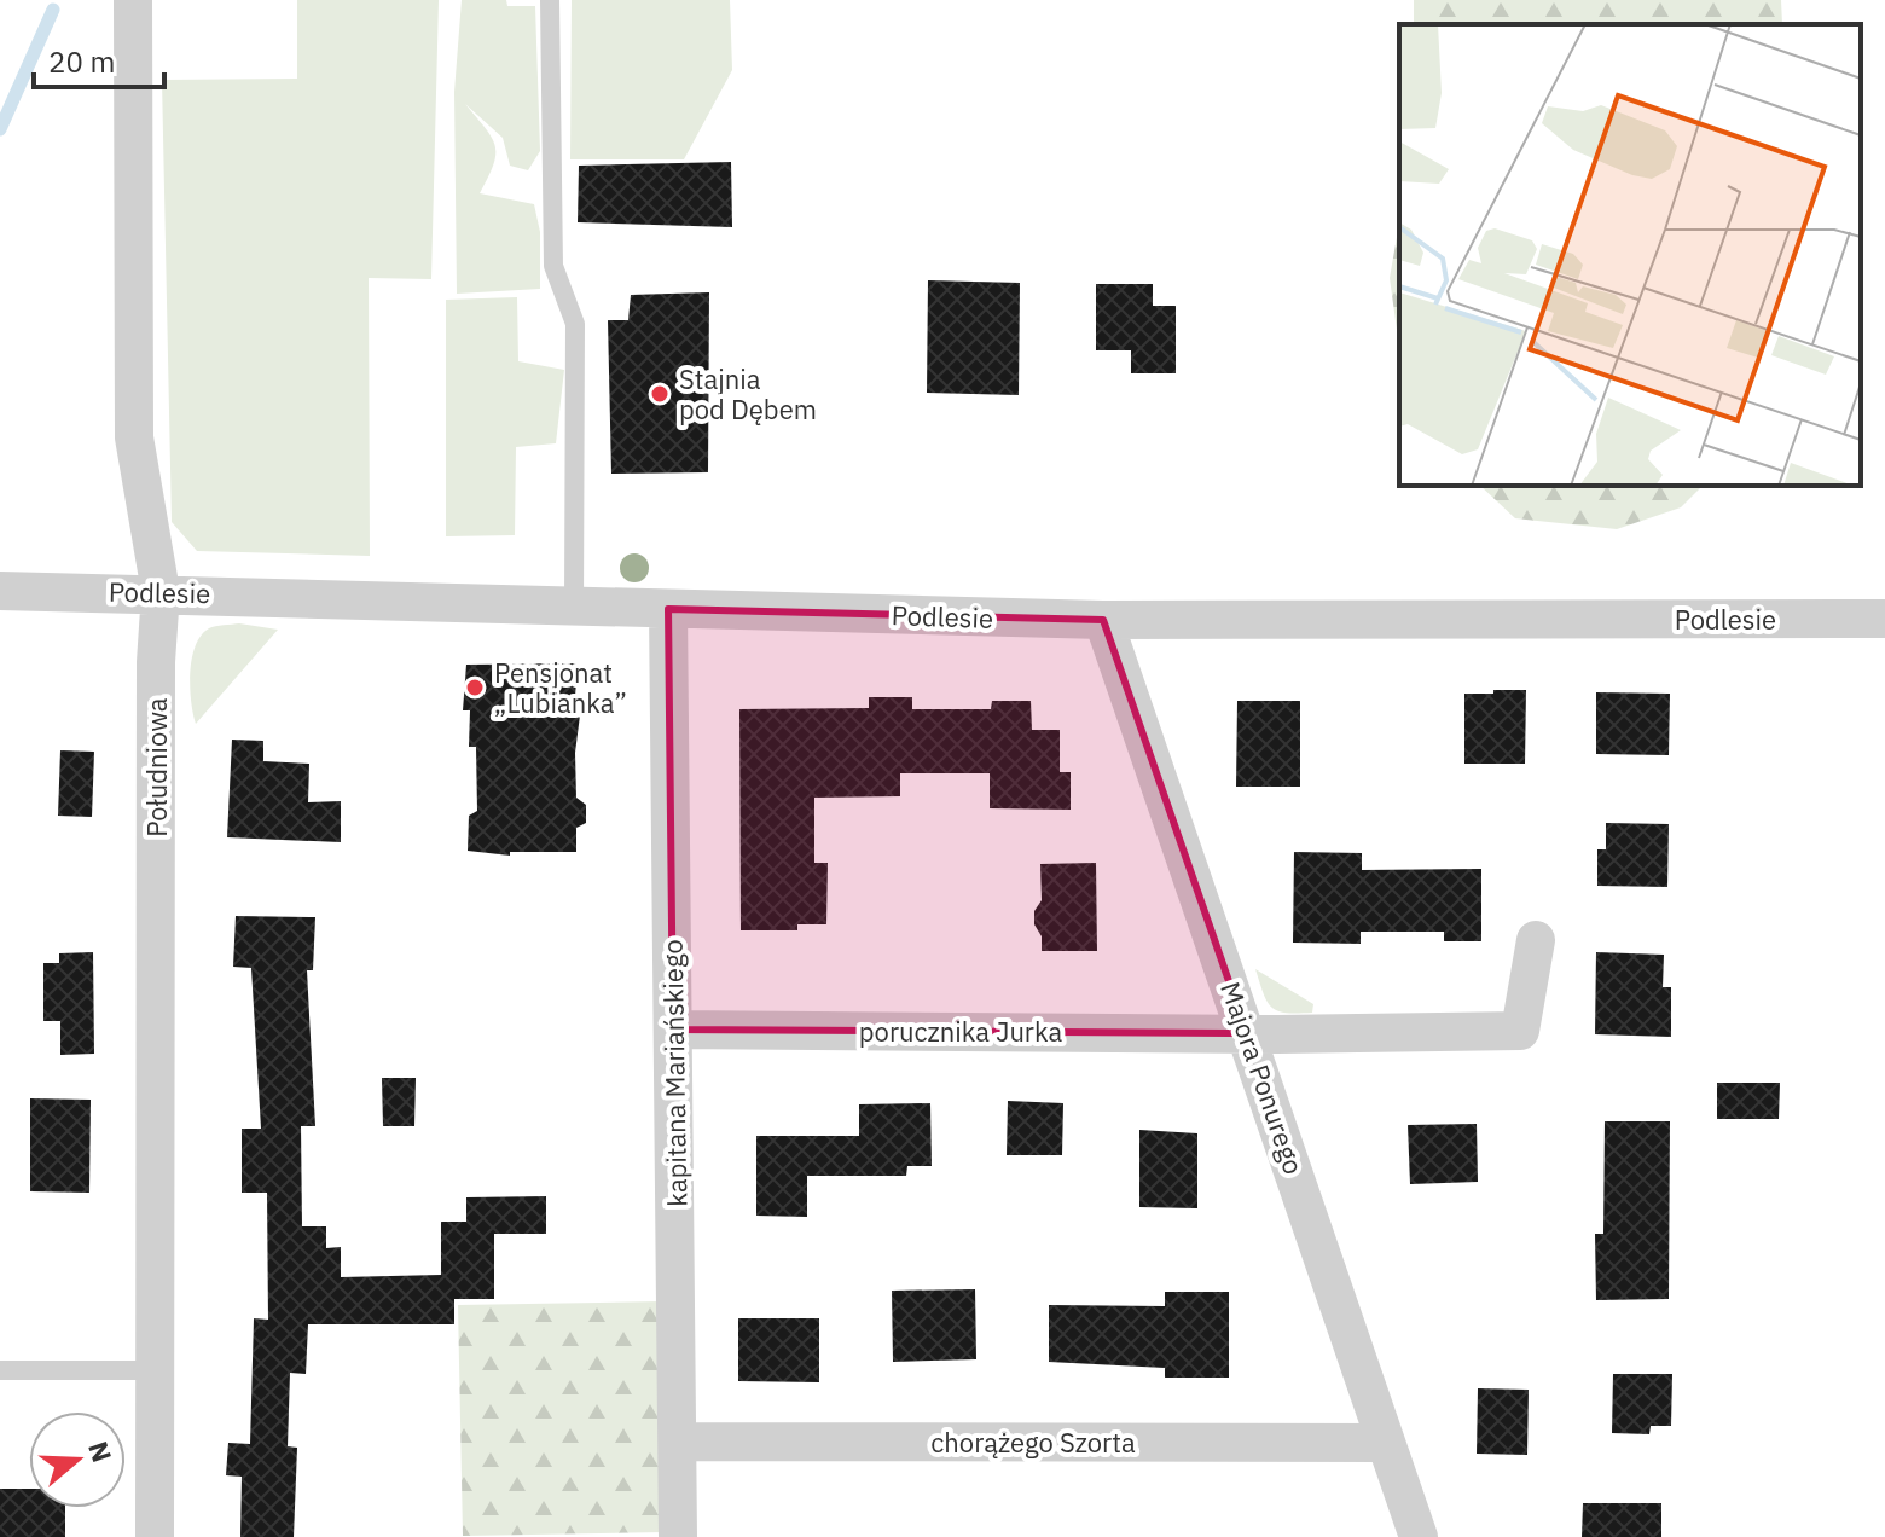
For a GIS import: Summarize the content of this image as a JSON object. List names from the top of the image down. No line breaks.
{"streets":{"street":["Podlesie","Południowa","porucznika Jurka","kapitana Mariańskiego","Majora Ponurego","chorążego Szorta"]},"crossings":[["Podlesie","Południowa"],["Podlesie","kapitana Mariańskiego"],["Podlesie","Majora Ponurego"],["porucznika Jurka","kapitana Mariańskiego"],["porucznika Jurka","Majora Ponurego"],["kapitana Mariańskiego","chorążego Szorta"],["Majora Ponurego","chorążego Szorta"]],"places":["Stajnia pod Dębem","Pensjonat „Lubianka”"],"scale_bar":"20 m","north":"right"}
